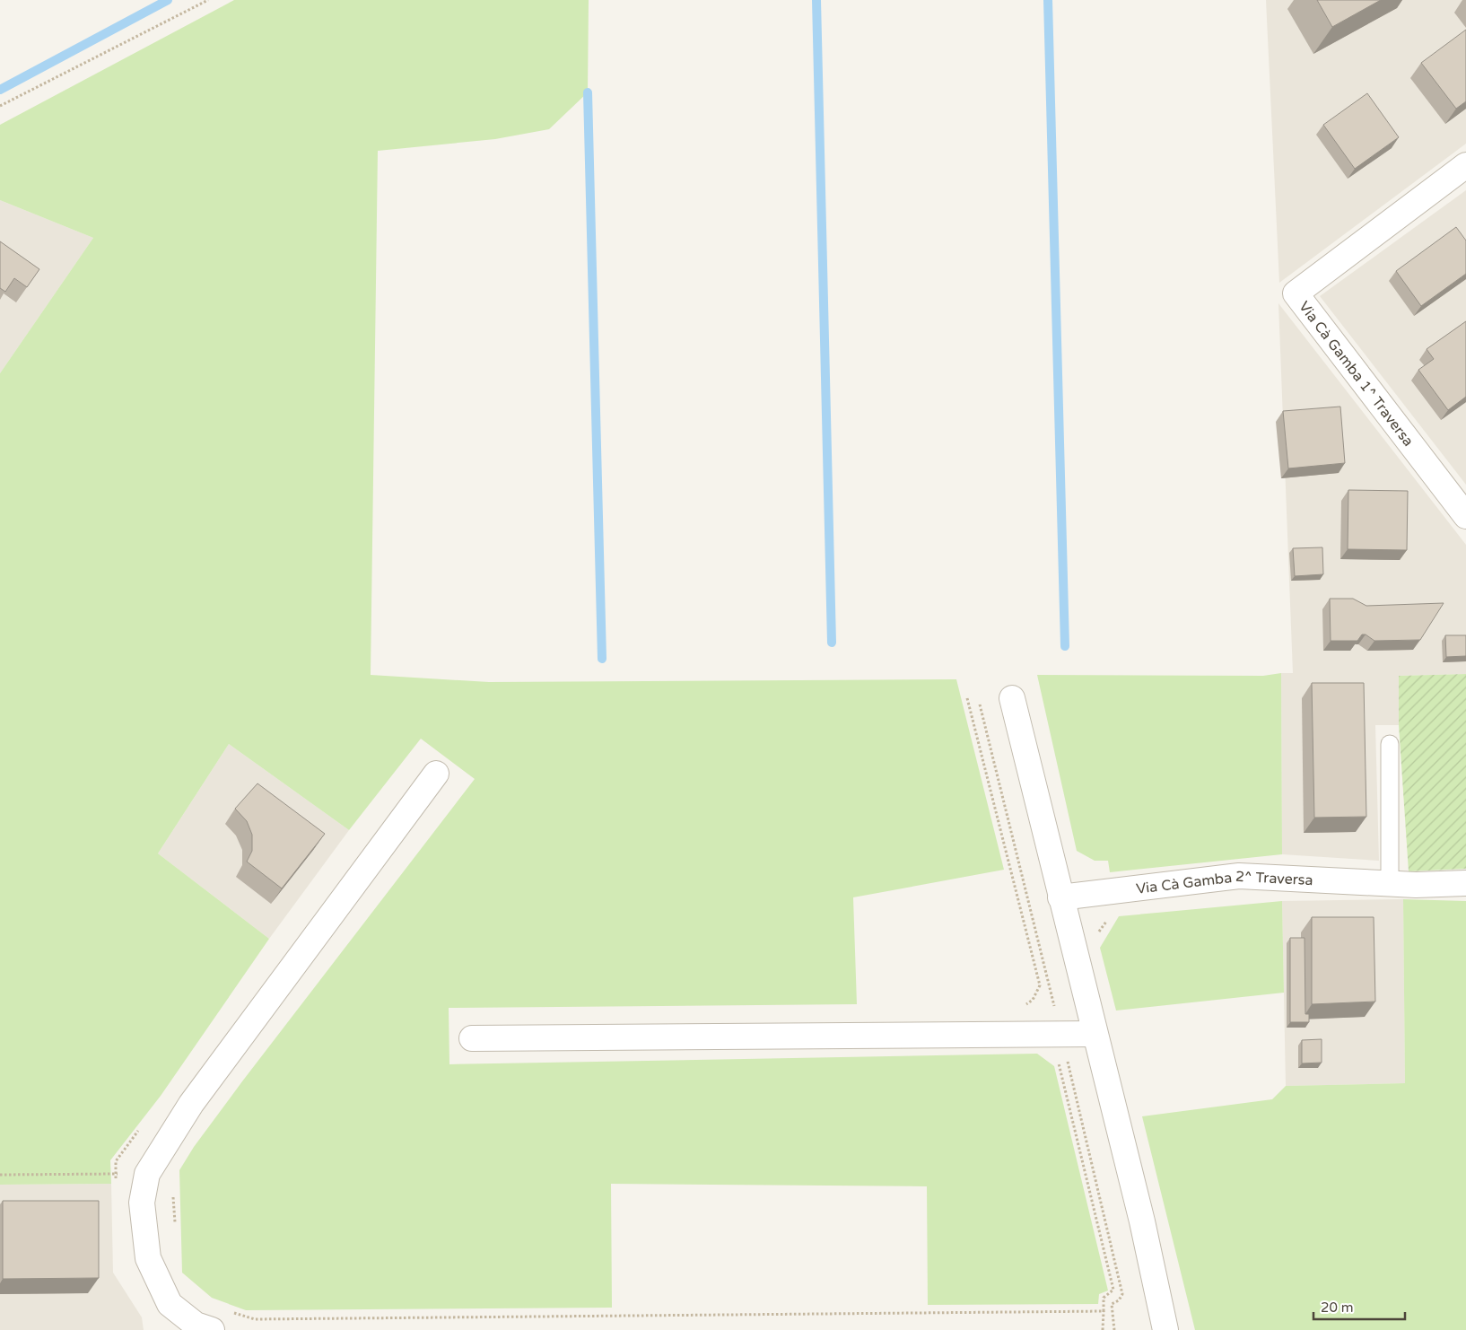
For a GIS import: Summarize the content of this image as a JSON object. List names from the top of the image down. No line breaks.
{"streets":{"street":["Via Cà Gamba 1^ Traversa","Via Cà Gamba 2^ Traversa"]},"scale_bar":"20 m"}
